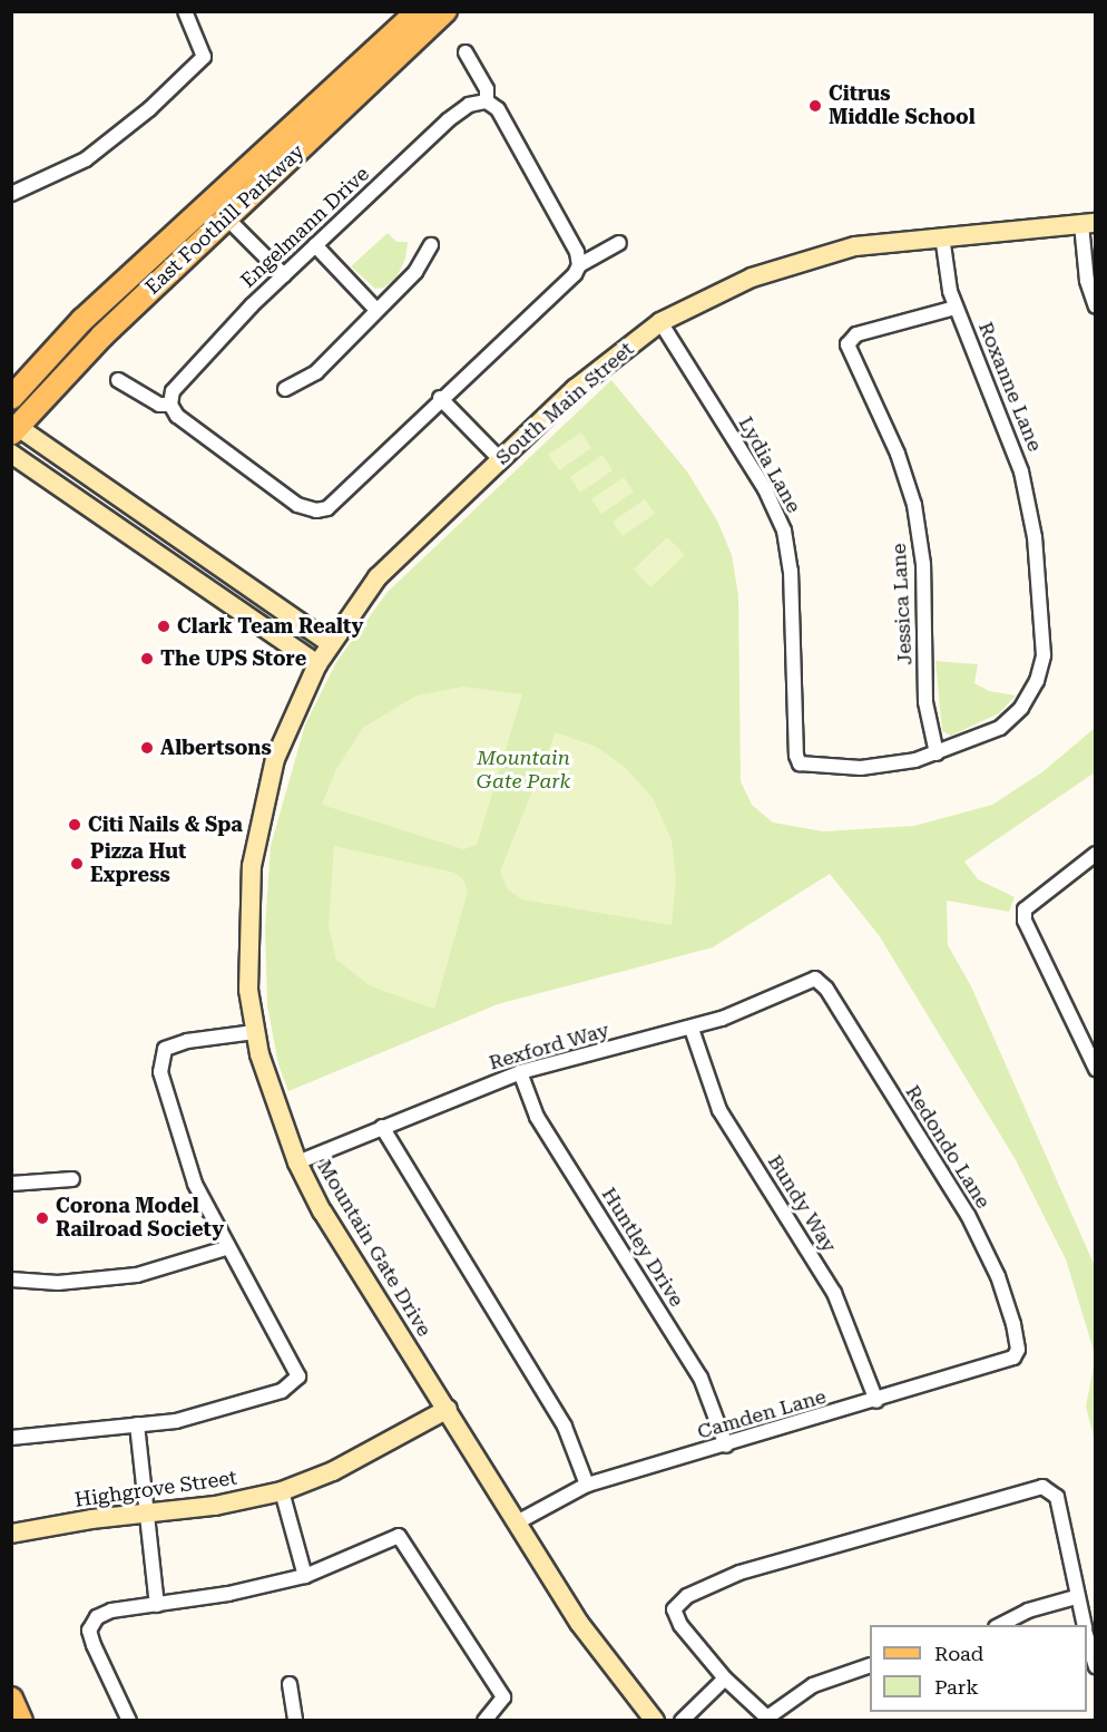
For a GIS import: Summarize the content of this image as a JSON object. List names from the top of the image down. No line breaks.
{"streets":{"main road":["East Foothill Parkway","South Main Street","Mountain Gate Drive","Highgrove Street"],"street":["Engelmann Drive","Roxanne Lane","Lydia Lane","Jessica Lane","Rexford Way","Redondo Lane","Bundy Way","Huntley Drive","Camden Lane"]},"crossings":[["Roxanne Lane","South Main Street"],["Roxanne Lane","Lydia Lane"],["Roxanne Lane","Jessica Lane"],["South Main Street","Lydia Lane"],["South Main Street","Mountain Gate Drive"],["Lydia Lane","Jessica Lane"],["Rexford Way","Redondo Lane"],["Rexford Way","Bundy Way"],["Rexford Way","Huntley Drive"],["Rexford Way","Mountain Gate Drive"],["Redondo Lane","Camden Lane"],["Bundy Way","Camden Lane"],["Huntley Drive","Camden Lane"],["Mountain Gate Drive","Camden Lane"],["Mountain Gate Drive","Highgrove Street"]],"parks":["Mountain Gate Park"],"places":["Citrus Middle School","Clark Team Realty","The UPS Store","Albertsons","Citi Nails & Spa","Pizza Hut Express","Corona Model Railroad Society"],"legend":["Road","Park"]}
